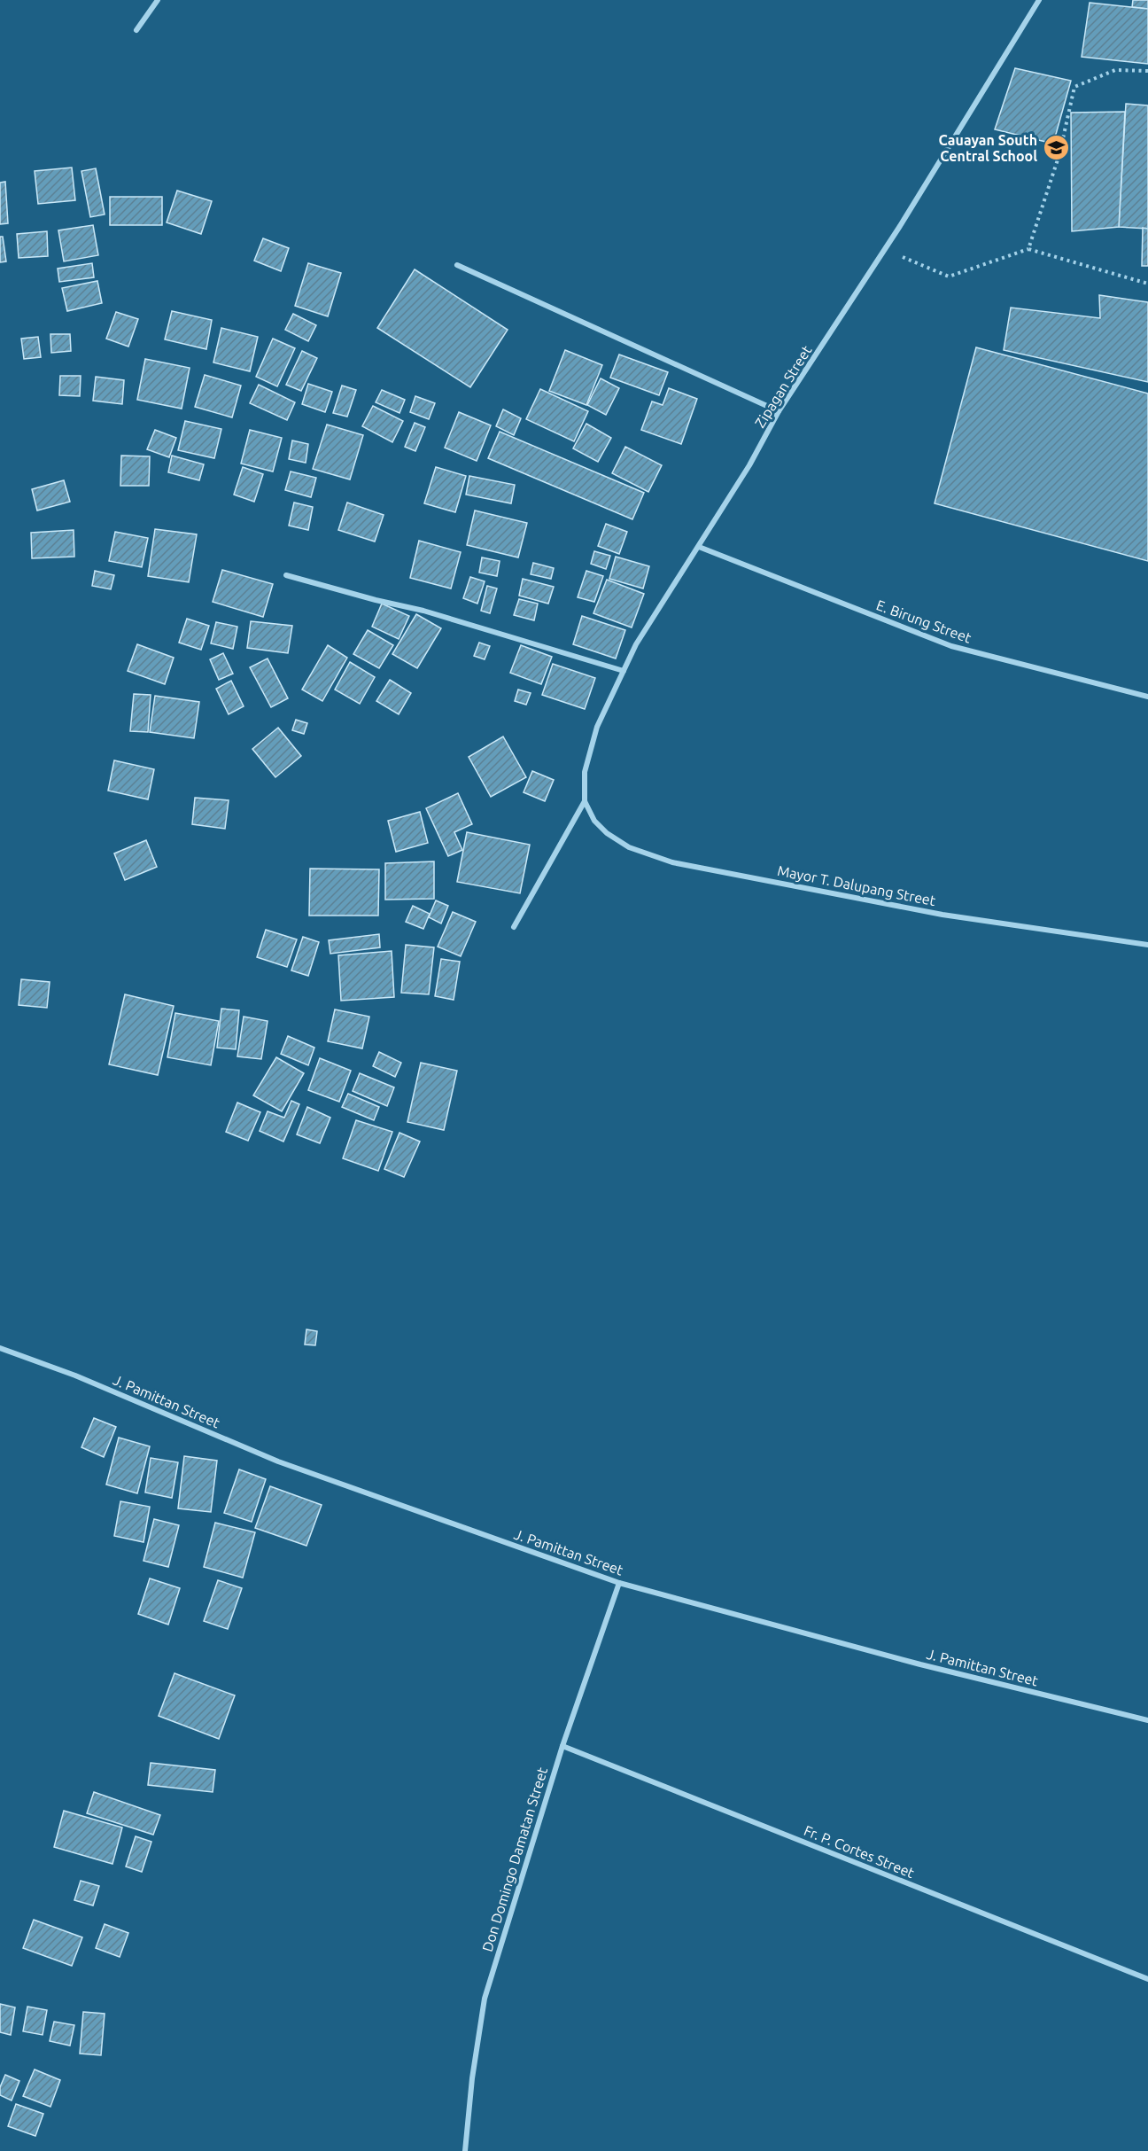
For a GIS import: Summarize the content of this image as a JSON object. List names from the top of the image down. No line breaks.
{"streets":{"street":["Zipagan Street","E. Birung Street","Mayor T. Dalupang Street","J. Pamittan Street","Fr. P. Cortes Street","Don Domingo Damatan Street"]},"crossings":[["Zipagan Street","E. Birung Street"],["Zipagan Street","Mayor T. Dalupang Street"],["J. Pamittan Street","Don Domingo Damatan Street"],["Fr. P. Cortes Street","Don Domingo Damatan Street"]],"places":{"school or university":["Cauayan South Central School"]}}
